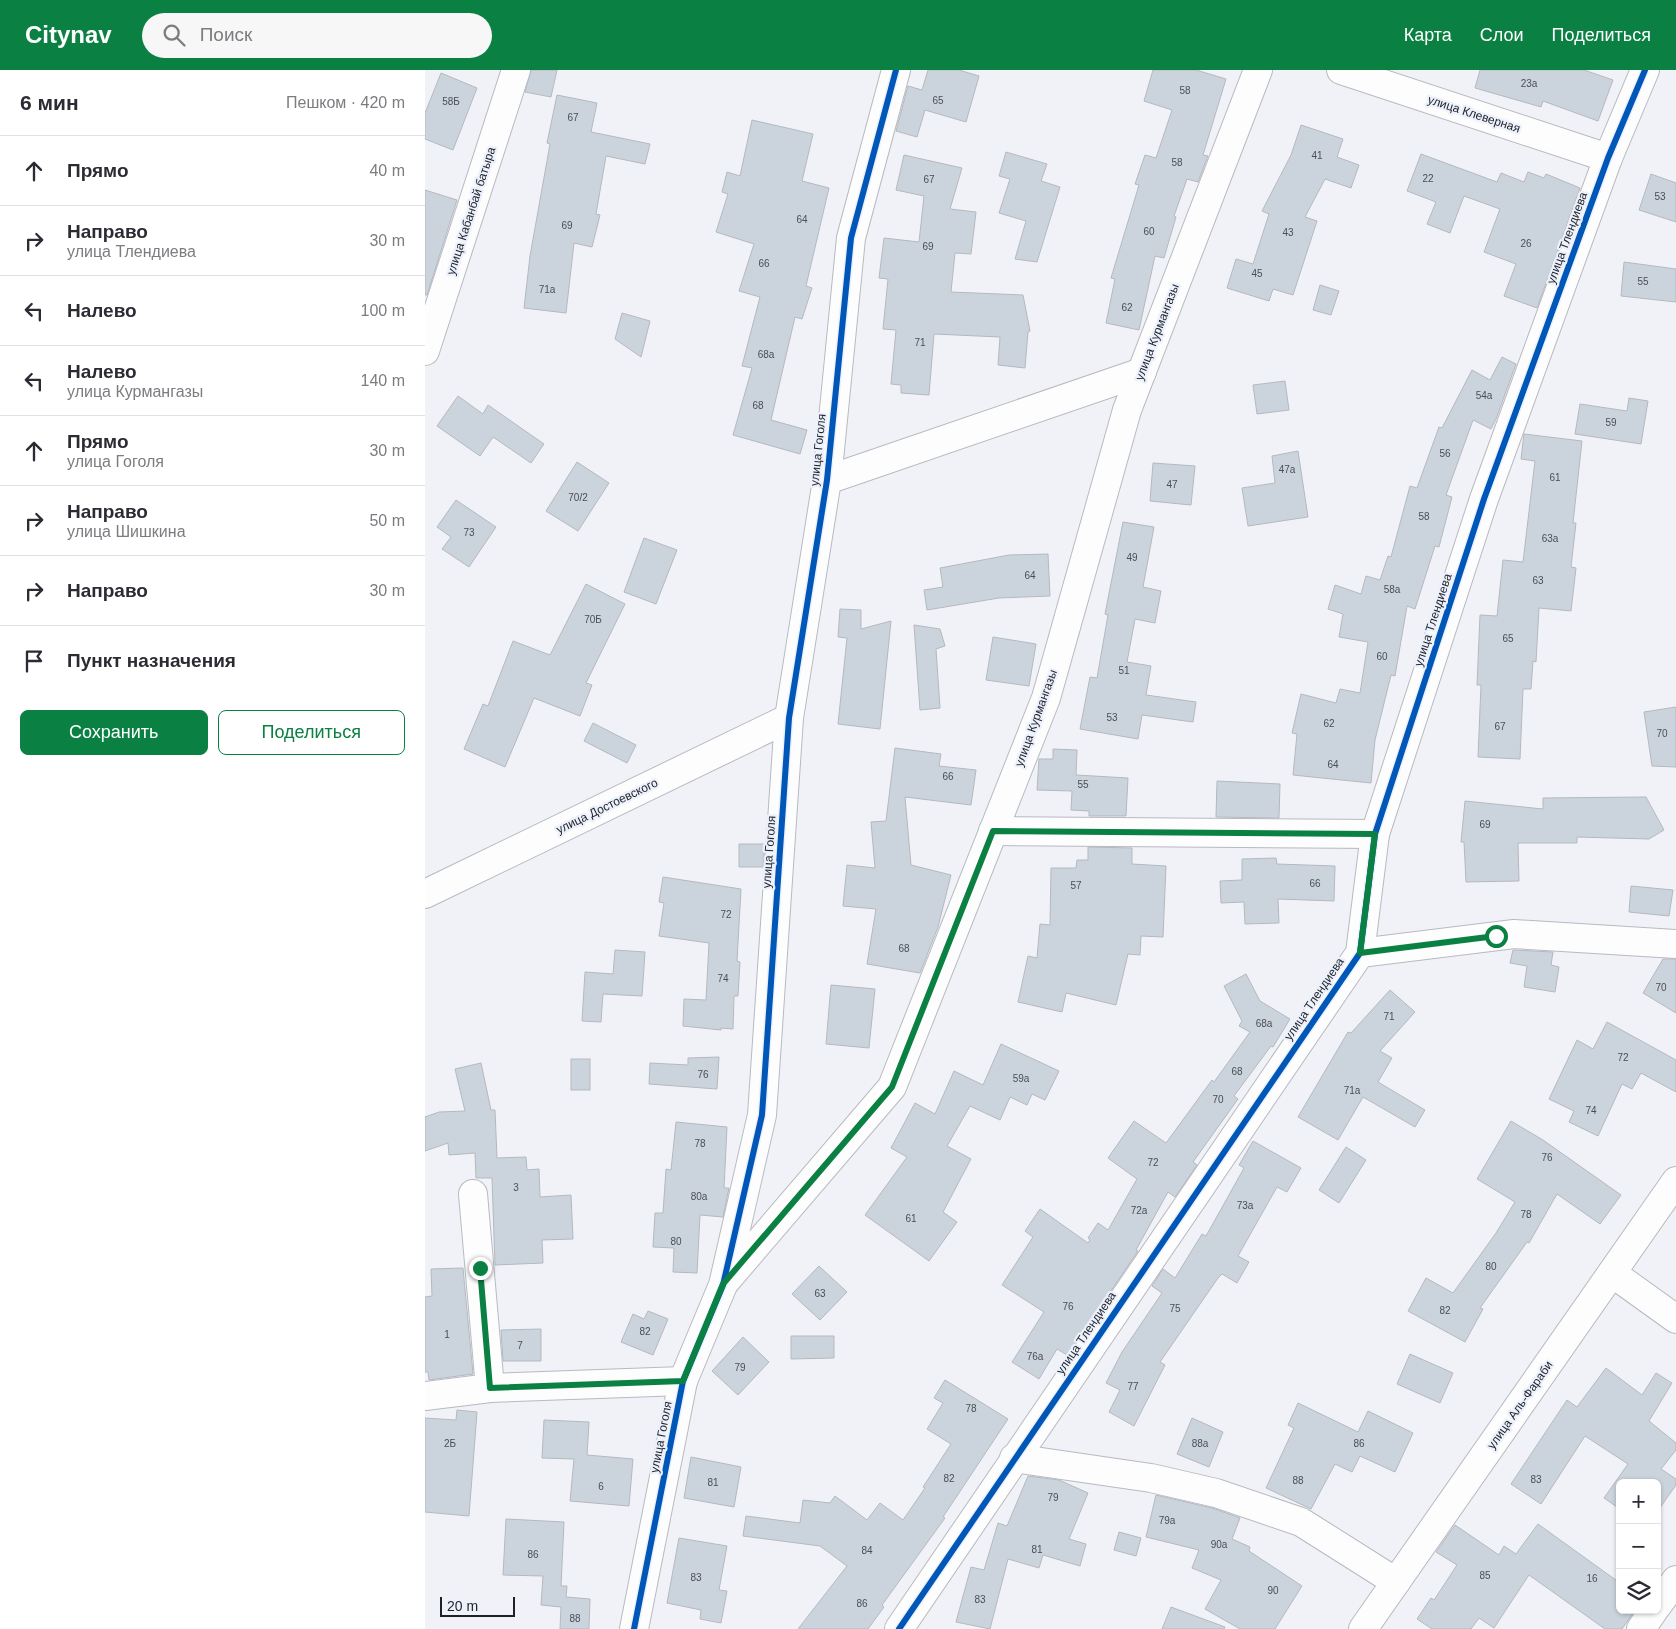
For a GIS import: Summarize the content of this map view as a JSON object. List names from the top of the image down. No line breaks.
{"streets":{"street":["улица Клеверная","улица Кабанбай батыра","улица Тлендиева","улица Курмангазы","улица Гоголя","улица Достоевского","улица Аль-Фараби"]},"crossings":[["улица Клеверная","улица Тлендиева"],["улица Курмангазы","улица Гоголя"],["улица Гоголя","улица Достоевского"]],"house_numbers":["23а","58","65","58Б","67","41","58","22","67","53","64","69","60","43","26","69","66","45","55","71а","62","71","68а","54а","68","59","56","47а","61","47","70/2","58","73","63а","49","64","63","58а","70Б","65","60","51","53","62","67","70","64","66","55","69","66","57","72","68","74","70","71","68а","72","68","76","59а","71а","70","74","78","76","72","3","80а","73а","72а","78","61","80","80","63","76","75","82","82","1","7","76а","79","77","78","2Б","88а","86","82","83","88","81","6","79","79а","90а","81","84","86","85","83","16","90","83","86","88"],"scale_bar":"20 m","page":{"header":"Citynav","search":"Поиск","nav":["Карта","Слои","Поделиться"],"heading":["6 мин","Пешком · 420 m"],"list":[["Прямо","40 m"],["Направо","улица Тлендиева","30 m"],["Налево","100 m"],["Налево","улица Курмангазы","140 m"],["Прямо","улица Гоголя","30 m"],["Направо","улица Шишкина","50 m"],["Направо","30 m"],"Пункт назначения"],"buttons":["Сохранить","Поделиться"],"map_buttons":["+","−"],"scale":"20 m"}}
